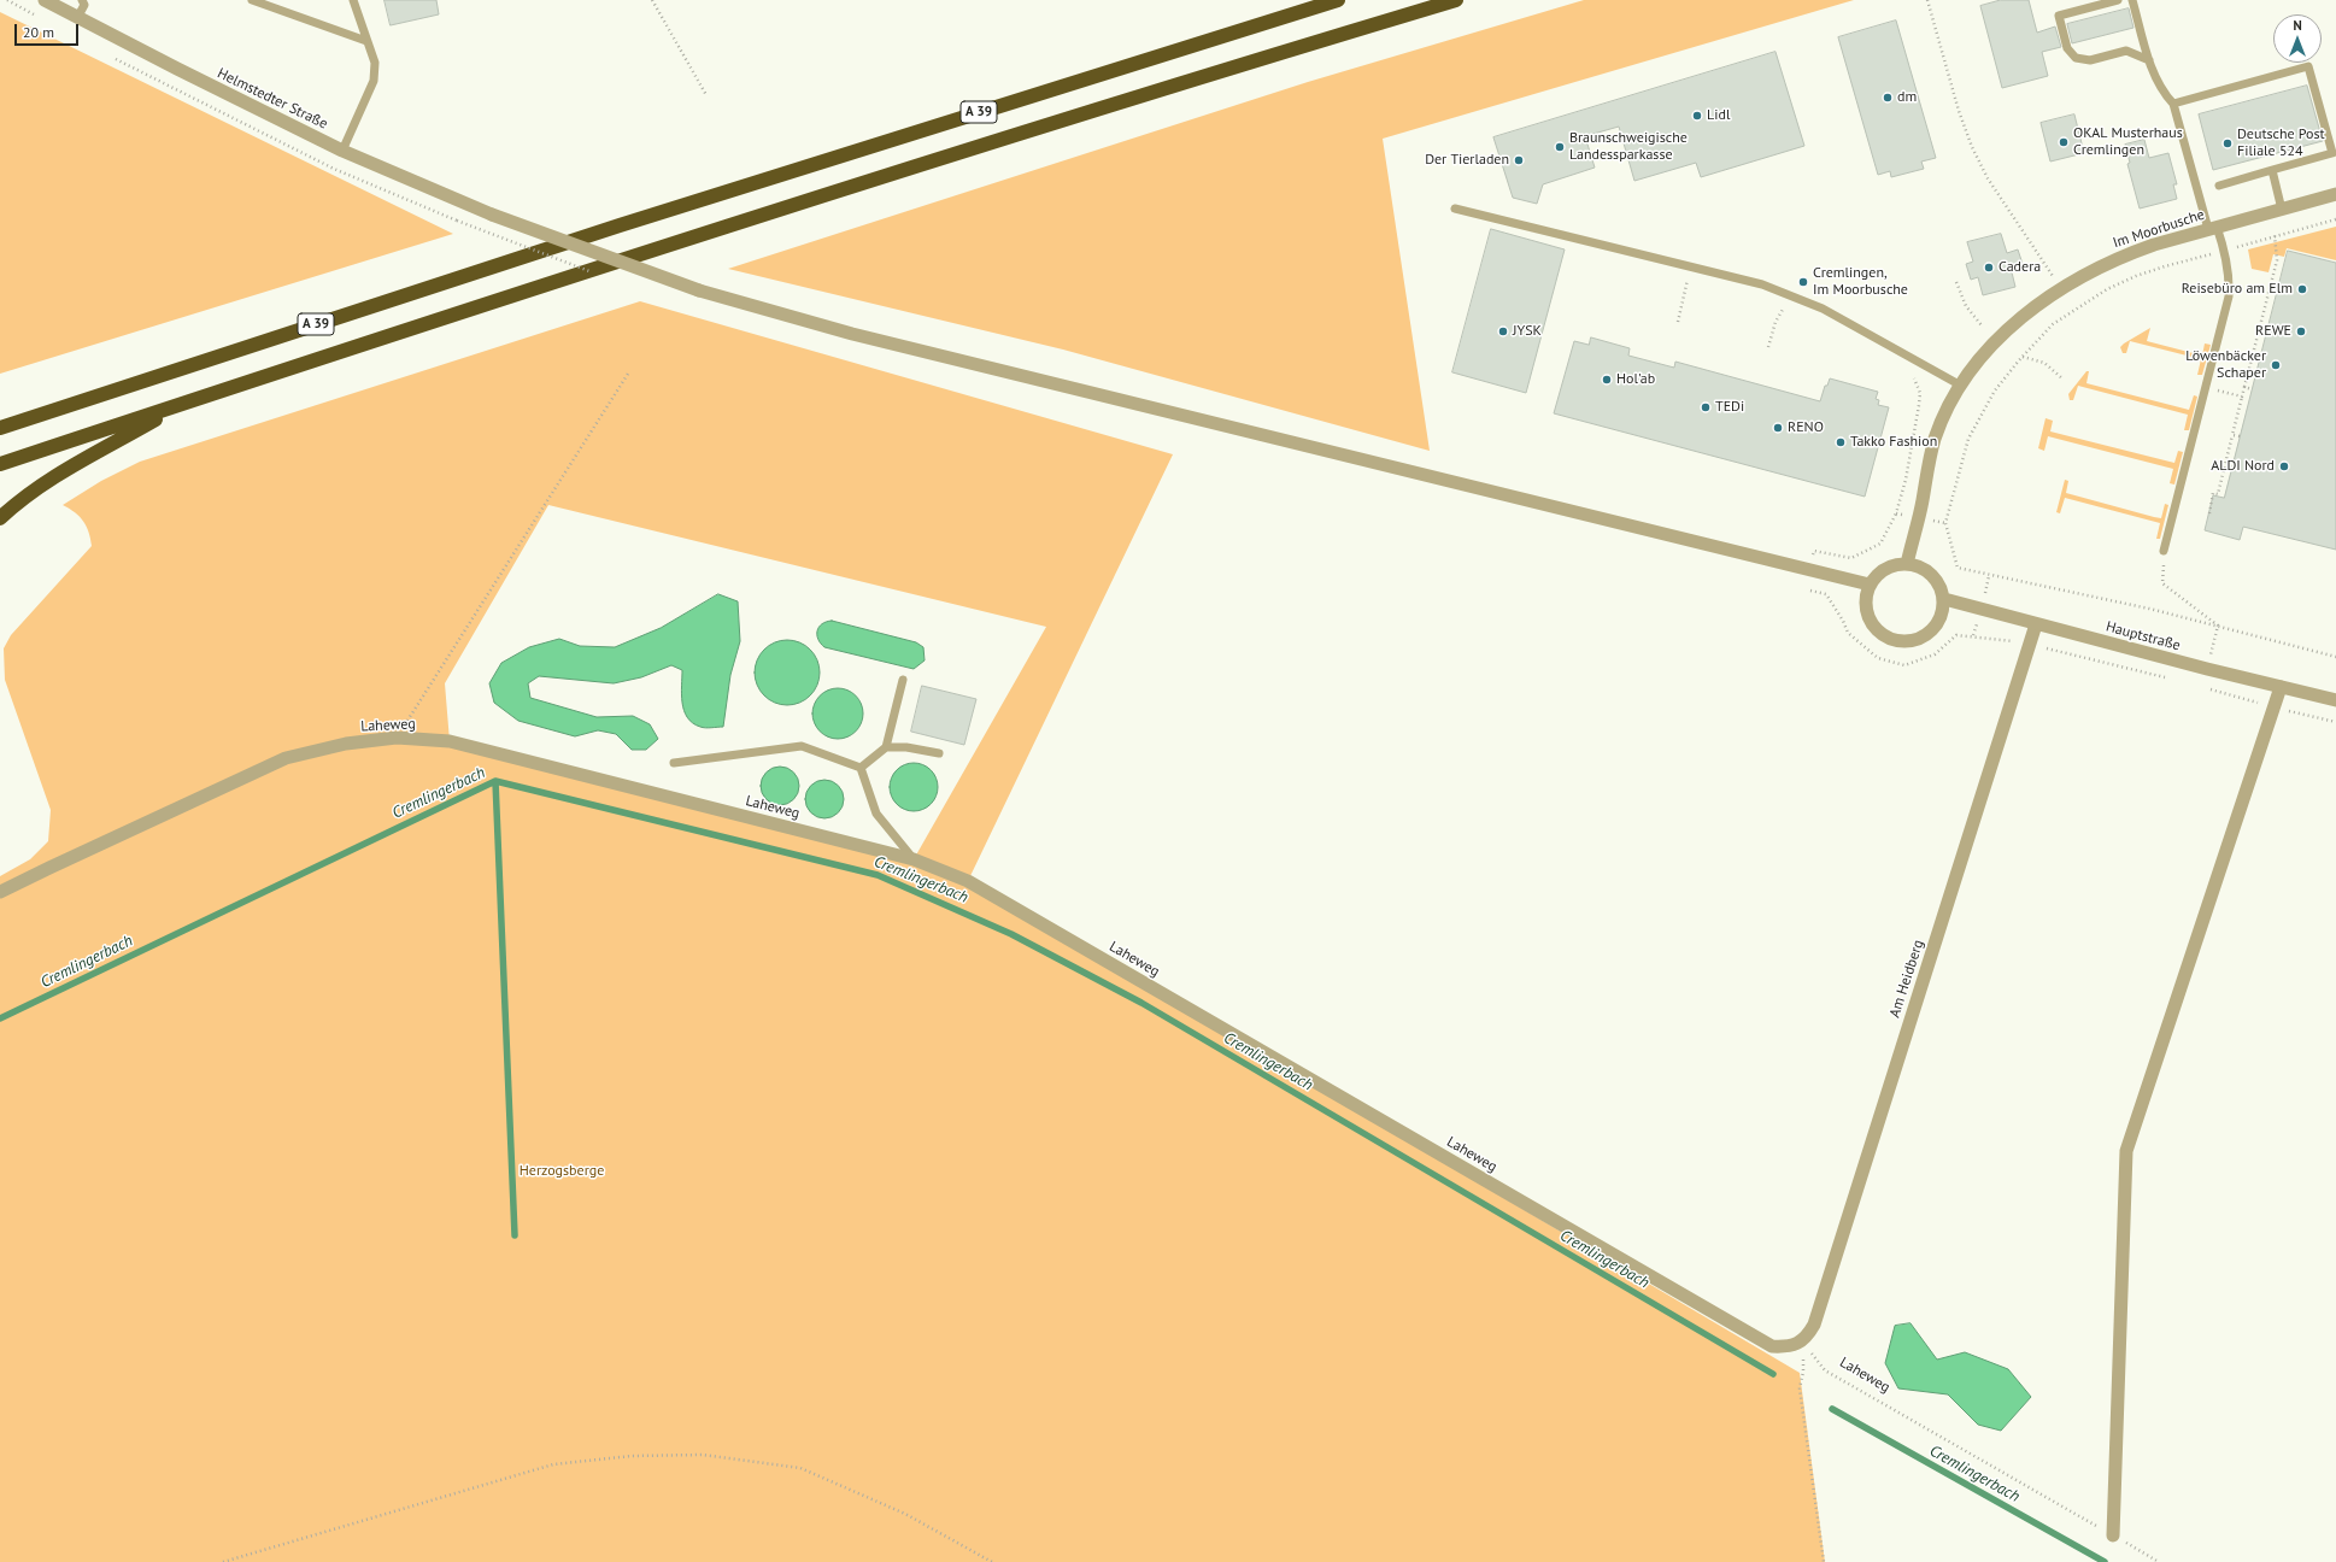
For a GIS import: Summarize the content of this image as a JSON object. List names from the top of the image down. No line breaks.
{"streets":{"highway":["A 39"],"street":["Helmstedter Straße","Im Moorbusche","Hauptstraße","Laheweg","Am Heidberg"]},"crossings":[["Helmstedter Straße","Im Moorbusche"],["Helmstedter Straße","Hauptstraße"],["Im Moorbusche","Hauptstraße"],["Hauptstraße","Am Heidberg"],["Laheweg","Am Heidberg"]],"water":["Cremlingerbach"],"parks":["Herzogsberge"],"places":["dm","Lidl","OKAL Musterhaus Cremlingen","Deutsche Post Filiale 524","Braunschweigische Landessparkasse","Der Tierladen","Cadera","Cremlingen, Im Moorbusche","Reisebüro am Elm","JYSK","REWE","Löwenbäcker Schaper","Hol'ab","TEDi","RENO","Takko Fashion","ALDI Nord"],"scale_bar":"20 m","north":"top"}
